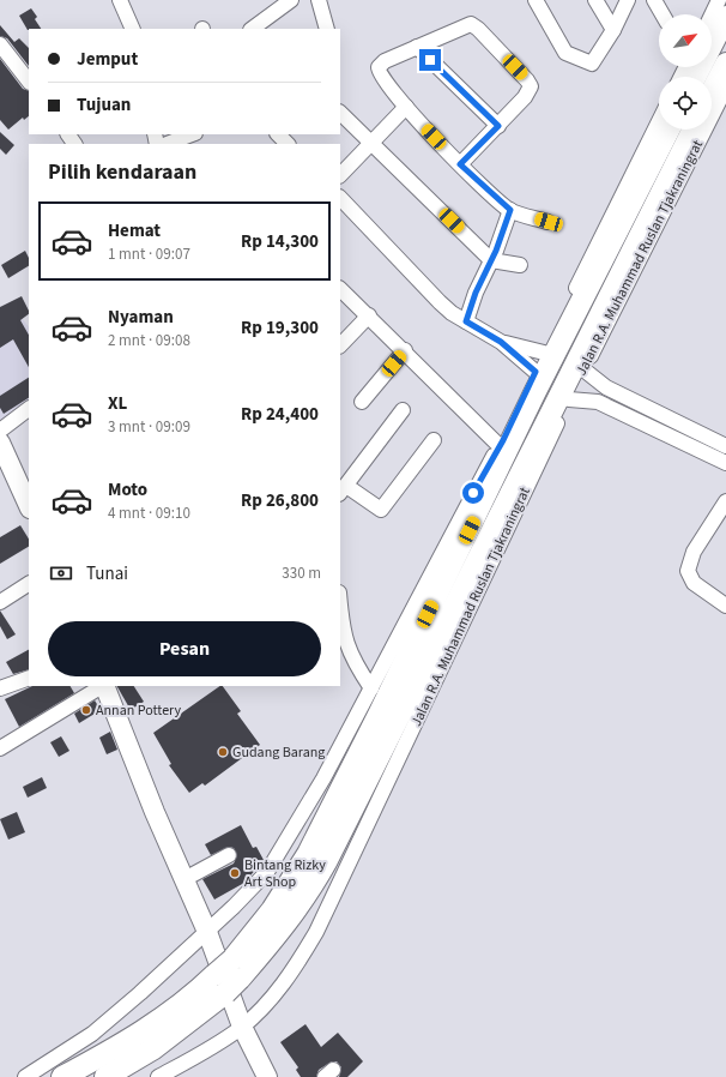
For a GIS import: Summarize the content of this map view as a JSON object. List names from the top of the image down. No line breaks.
{"streets":{"highway":["Jalan R.A. Muhammad Ruslan Tjakraningrat"]},"places":["Annan Pottery","Gudang Barang","Bintang Rizky Art Shop"],"north":"top right","page":{"banner":["Jemput","Tujuan"],"heading":"Pilih kendaraan","list":[{"name":"Hemat","note":"1 mnt · 09:07","value":"Rp 14,300"},{"name":"Nyaman","note":"2 mnt · 09:08","value":"Rp 19,300"},{"name":"XL","note":"3 mnt · 09:09","value":"Rp 24,400"},{"name":"Moto","note":"4 mnt · 09:10","value":"Rp 26,800"}],"pay":["Tunai","330 m"],"buttons":"Pesan"}}
